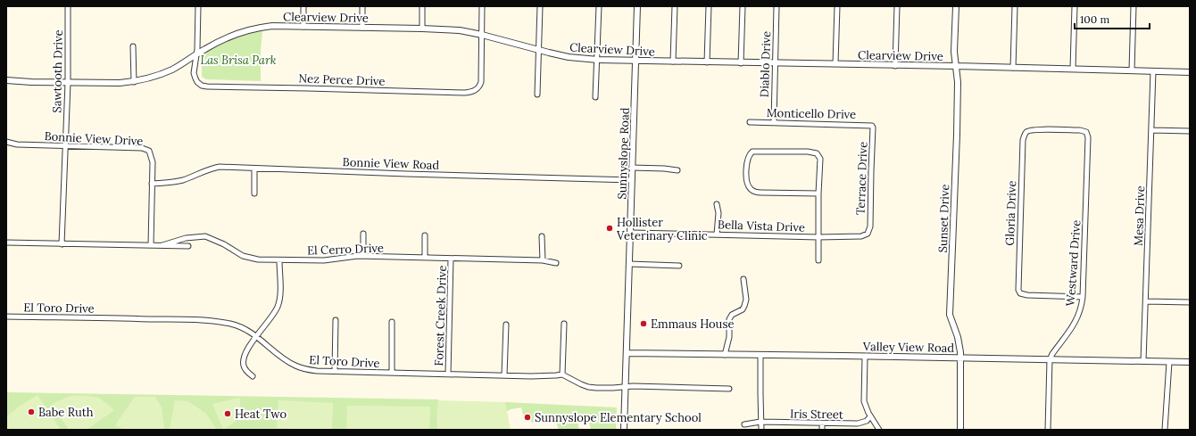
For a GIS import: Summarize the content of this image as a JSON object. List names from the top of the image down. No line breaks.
{"streets":{"street":["Clearview Drive","Diablo Drive","Sawtooth Drive","Nez Perce Drive","Monticello Drive","Bonnie View Drive","Sunnyslope Road","Bonnie View Road","Terrace Drive","Gloria Drive","Mesa Drive","Sunset Drive","Bella Vista Drive","El Cerro Drive","Westward Drive","El Toro Drive","Forest Creek Drive","Valley View Road","Iris Street"]},"crossings":[["Clearview Drive","Diablo Drive"],["Clearview Drive","Sawtooth Drive"],["Clearview Drive","Nez Perce Drive"],["Clearview Drive","Sunnyslope Road"],["Clearview Drive","Mesa Drive"],["Clearview Drive","Sunset Drive"],["Diablo Drive","Monticello Drive"],["Sawtooth Drive","Bonnie View Drive"],["Sawtooth Drive","El Cerro Drive"],["Monticello Drive","Terrace Drive"],["Bonnie View Drive","Bonnie View Road"],["Bonnie View Drive","El Cerro Drive"],["Sunnyslope Road","Bonnie View Road"],["Sunnyslope Road","Bella Vista Drive"],["Sunnyslope Road","Valley View Road"],["Terrace Drive","Bella Vista Drive"],["Gloria Drive","Westward Drive"],["Mesa Drive","Valley View Road"],["Sunset Drive","Valley View Road"],["El Cerro Drive","Forest Creek Drive"],["Westward Drive","Valley View Road"],["El Toro Drive","Forest Creek Drive"]],"parks":["Las Brisa Park"],"places":["Hollister Veterinary Clinic","Emmaus House","Babe Ruth","Heat Two","Sunnyslope Elementary School"],"scale_bar":"100 m"}
